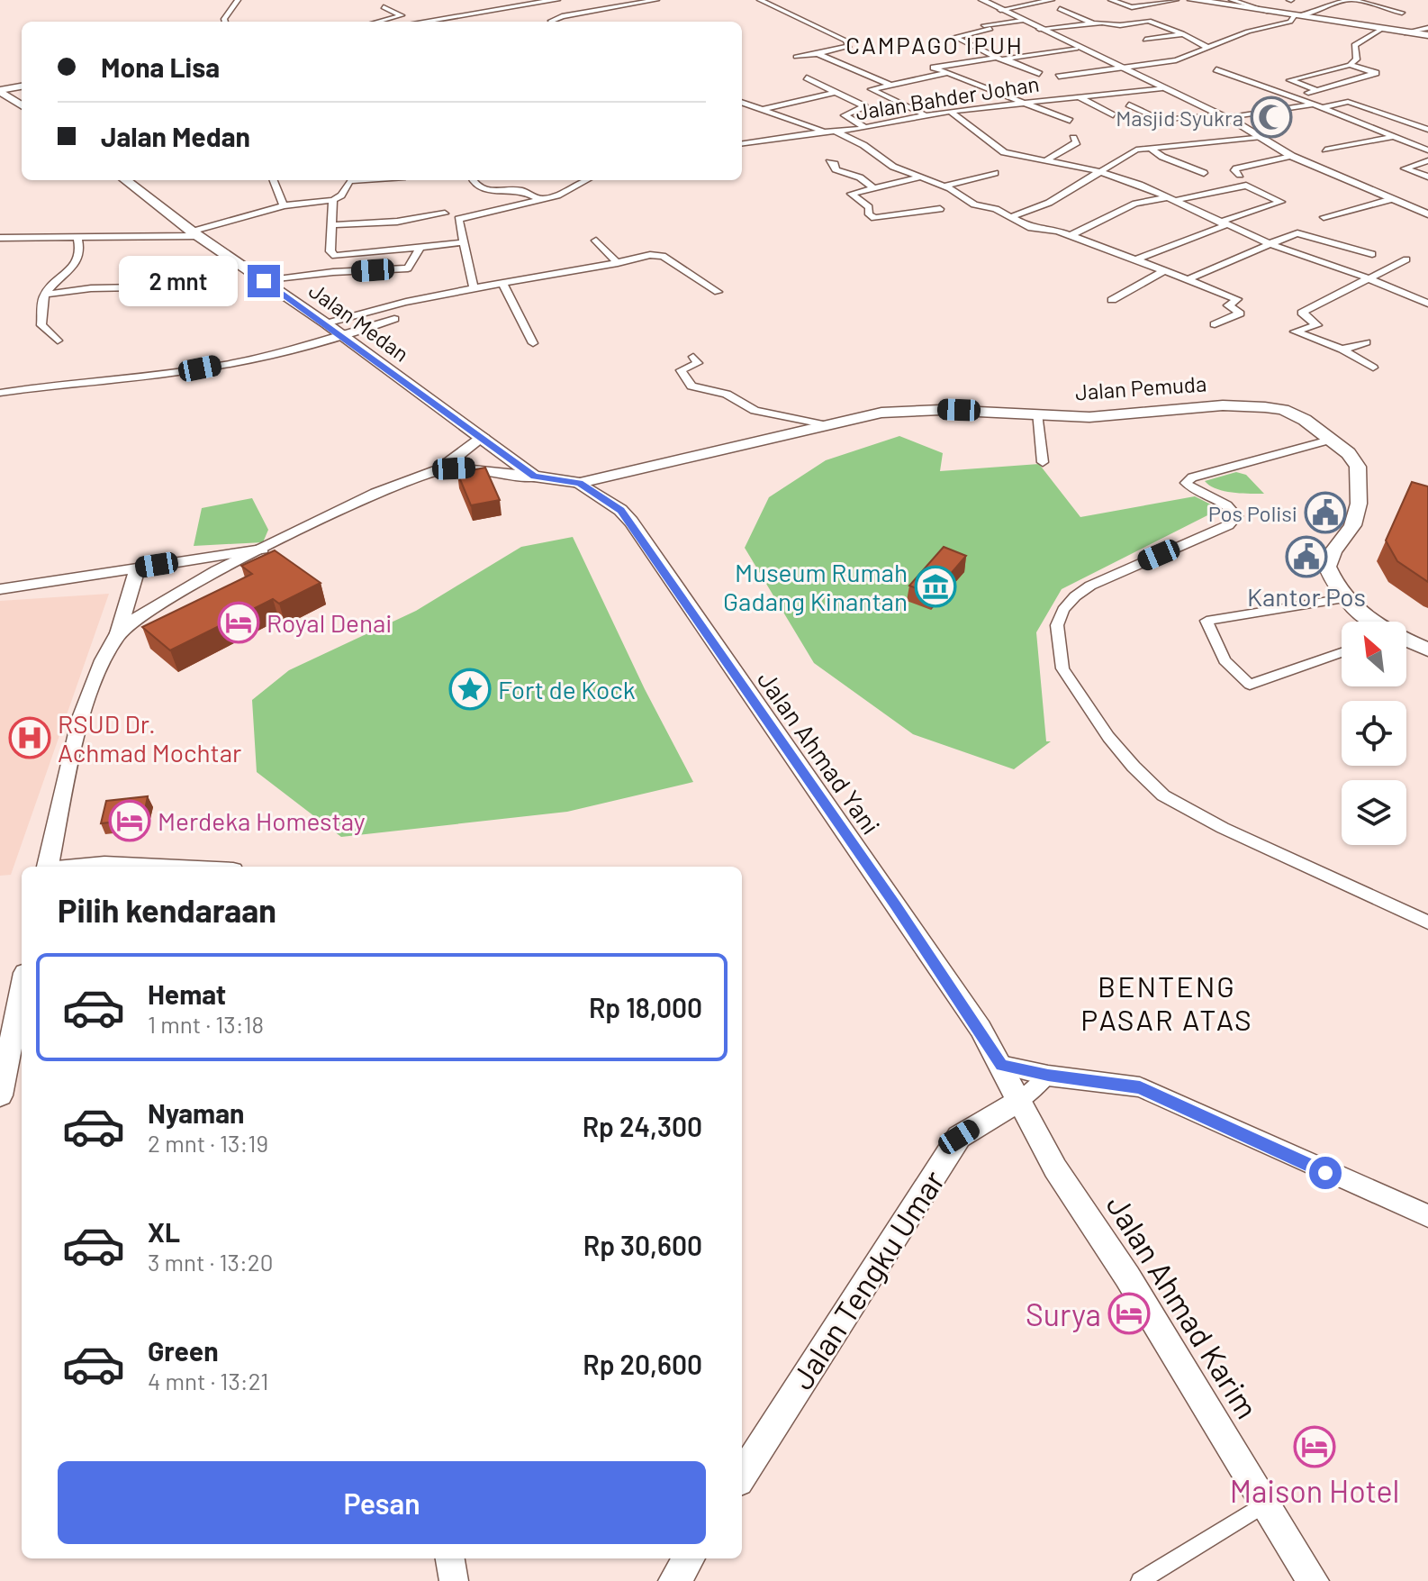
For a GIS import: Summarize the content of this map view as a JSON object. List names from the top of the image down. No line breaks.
{"streets":{"main road":["Jalan Medan","Jalan Pemuda","Jalan Ahmad Yani","Jalan Tengku Umar","Jalan Ahmad Karim"],"street":["Jalan Bahder Johan"]},"crossings":[["Jalan Medan","Jalan Pemuda"],["Jalan Medan","Jalan Ahmad Yani"],["Jalan Pemuda","Jalan Ahmad Yani"],["Jalan Ahmad Yani","Jalan Ahmad Karim"],["Jalan Tengku Umar","Jalan Ahmad Karim"]],"districts":["CAMPAGO IPUH","BENTENG PASAR ATAS"],"places":{"mosque":["Masjid Syukra"],"public building":["Pos Polisi","Kantor Pos"],"museum":["Museum Rumah Gadang Kinantan"],"hotel":["Royal Denai","Merdeka Homestay","Surya","Maison Hotel"],"place":["Fort de Kock"],"hospital":["RSUD Dr. Achmad Mochtar"]},"north":"top left","page":{"banner":["Mona Lisa","Jalan Medan"],"bubble":"2 mnt","heading":"Pilih kendaraan","list":[{"name":"Hemat","note":"1 mnt · 13:18","value":"Rp 18,000"},{"name":"Nyaman","note":"2 mnt · 13:19","value":"Rp 24,300"},{"name":"XL","note":"3 mnt · 13:20","value":"Rp 30,600"},{"name":"Green","note":"4 mnt · 13:21","value":"Rp 20,600"}],"buttons":"Pesan"}}
